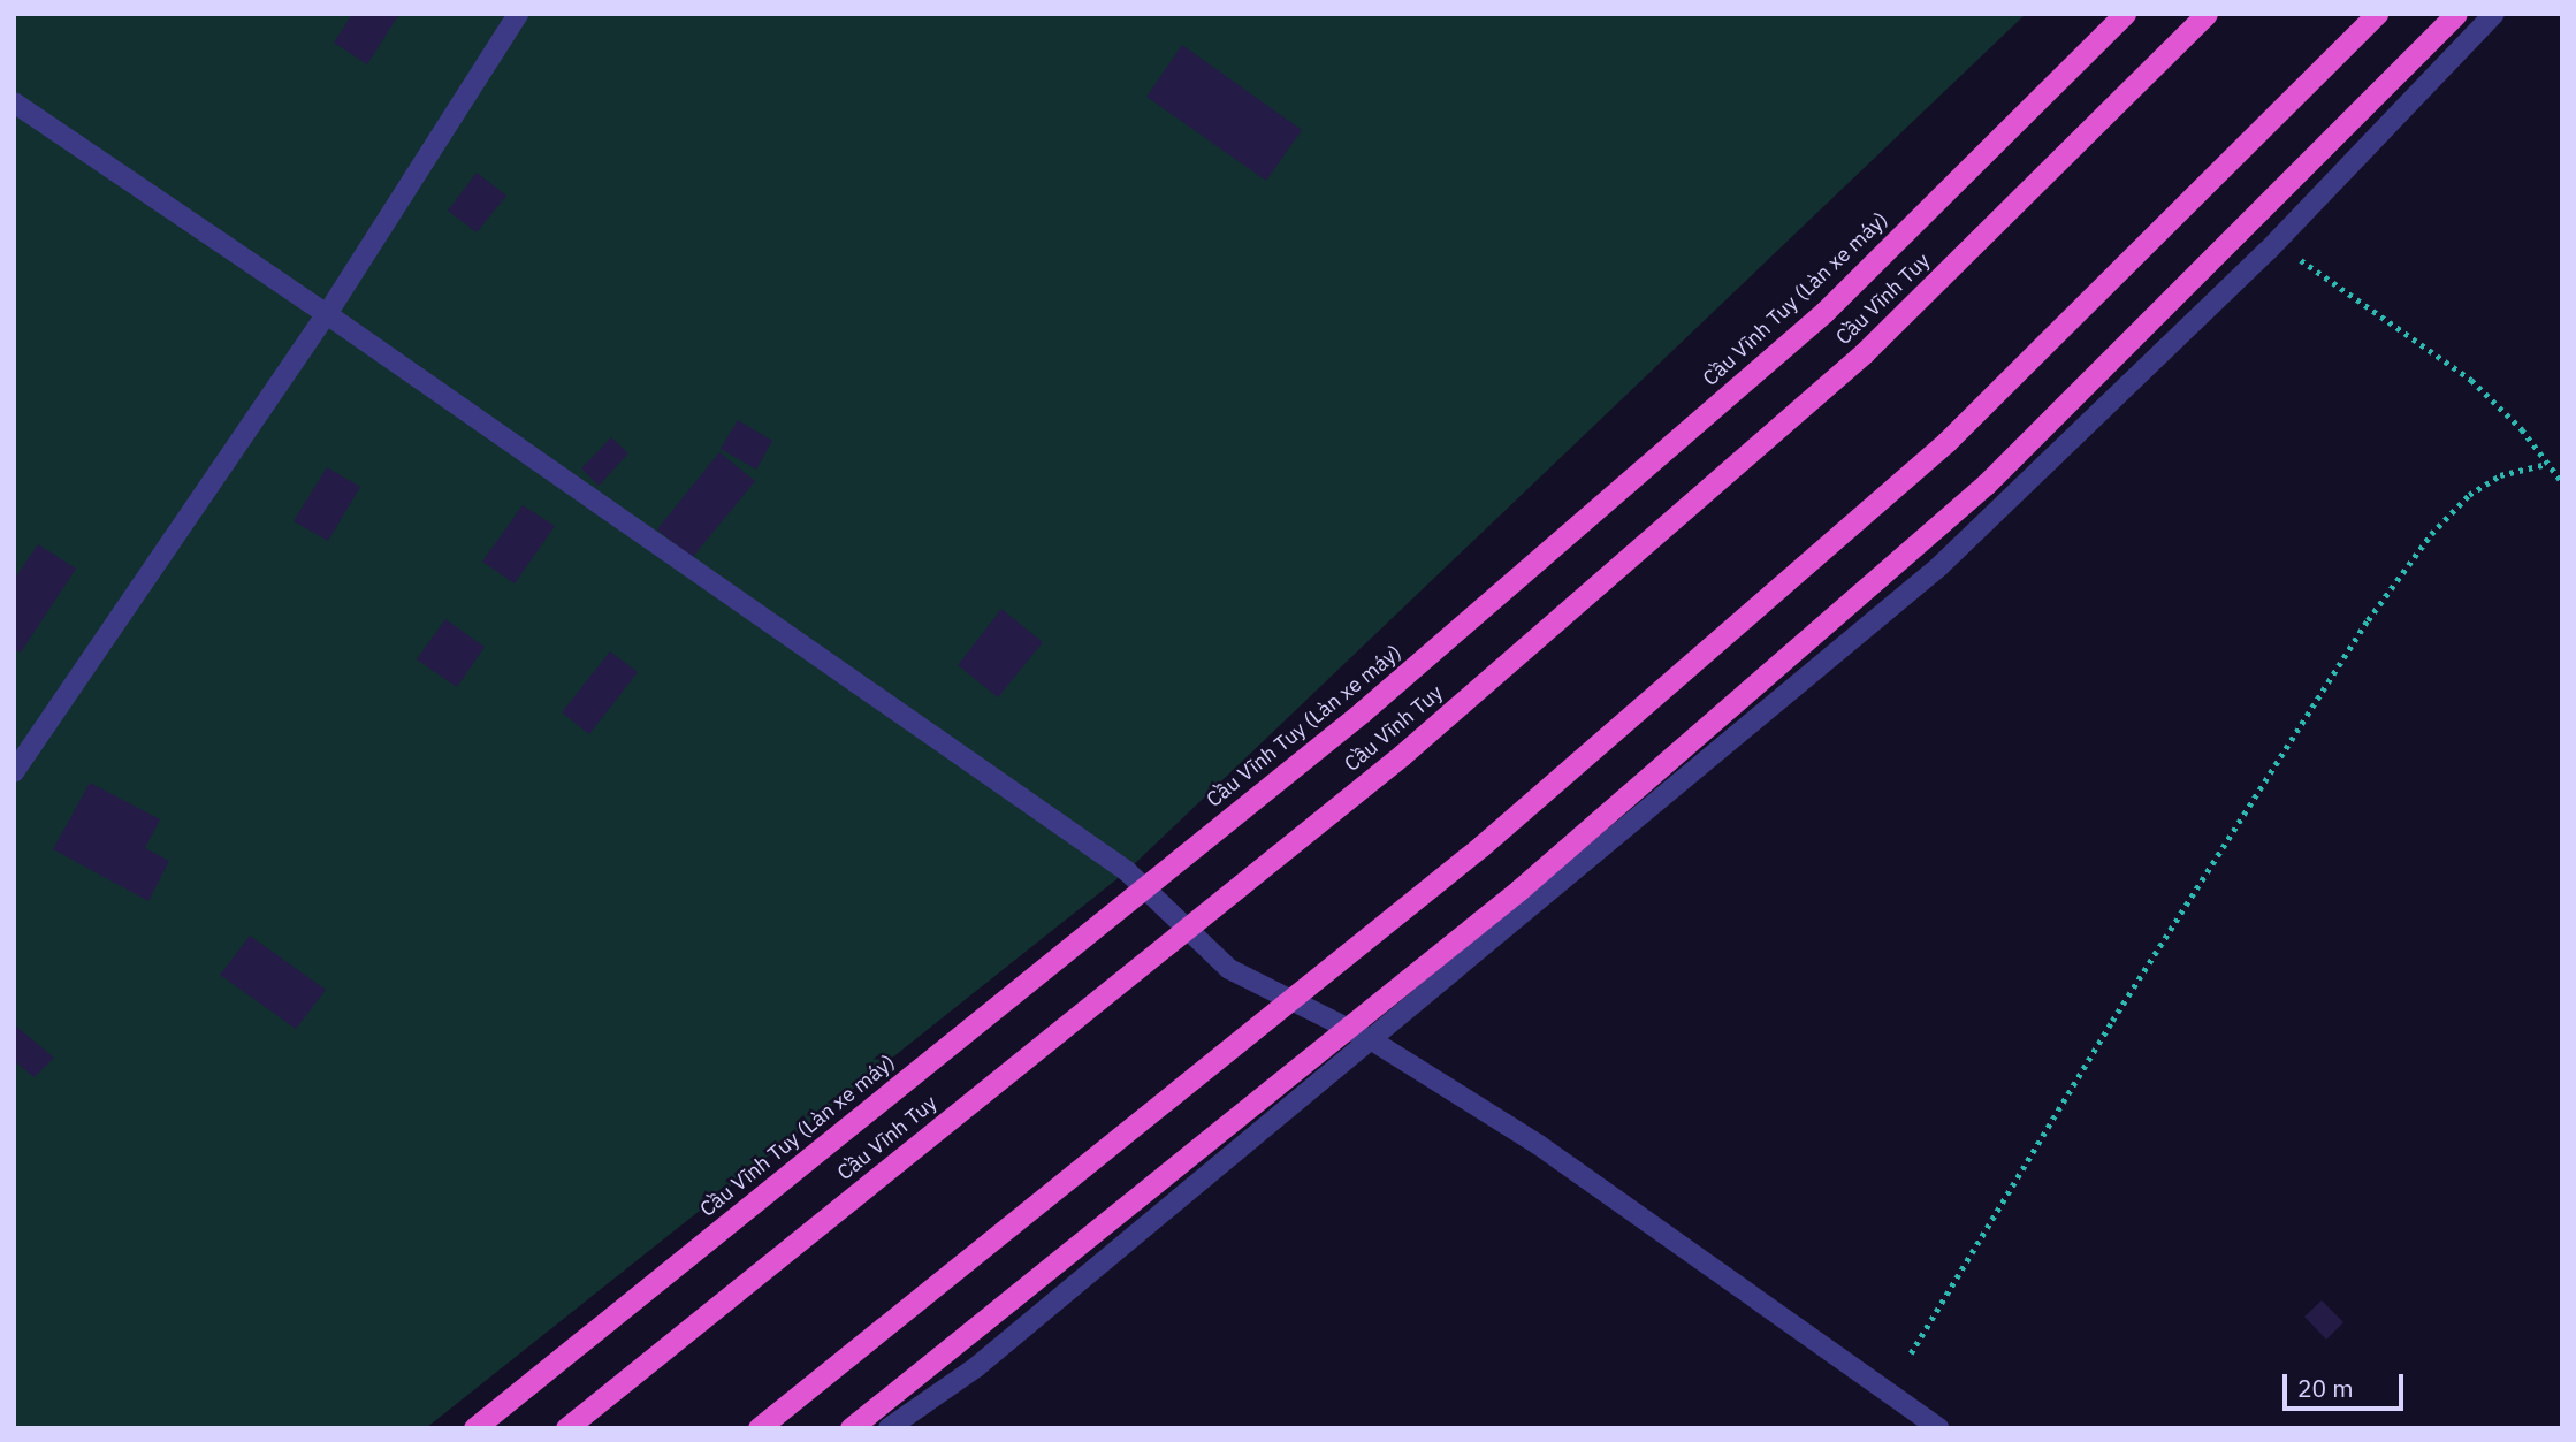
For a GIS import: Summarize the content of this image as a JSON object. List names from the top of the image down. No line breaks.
{"streets":{"highway":["Cầu Vĩnh Tuy (Làn xe máy)","Cầu Vĩnh Tuy"]},"scale_bar":"20 m"}
